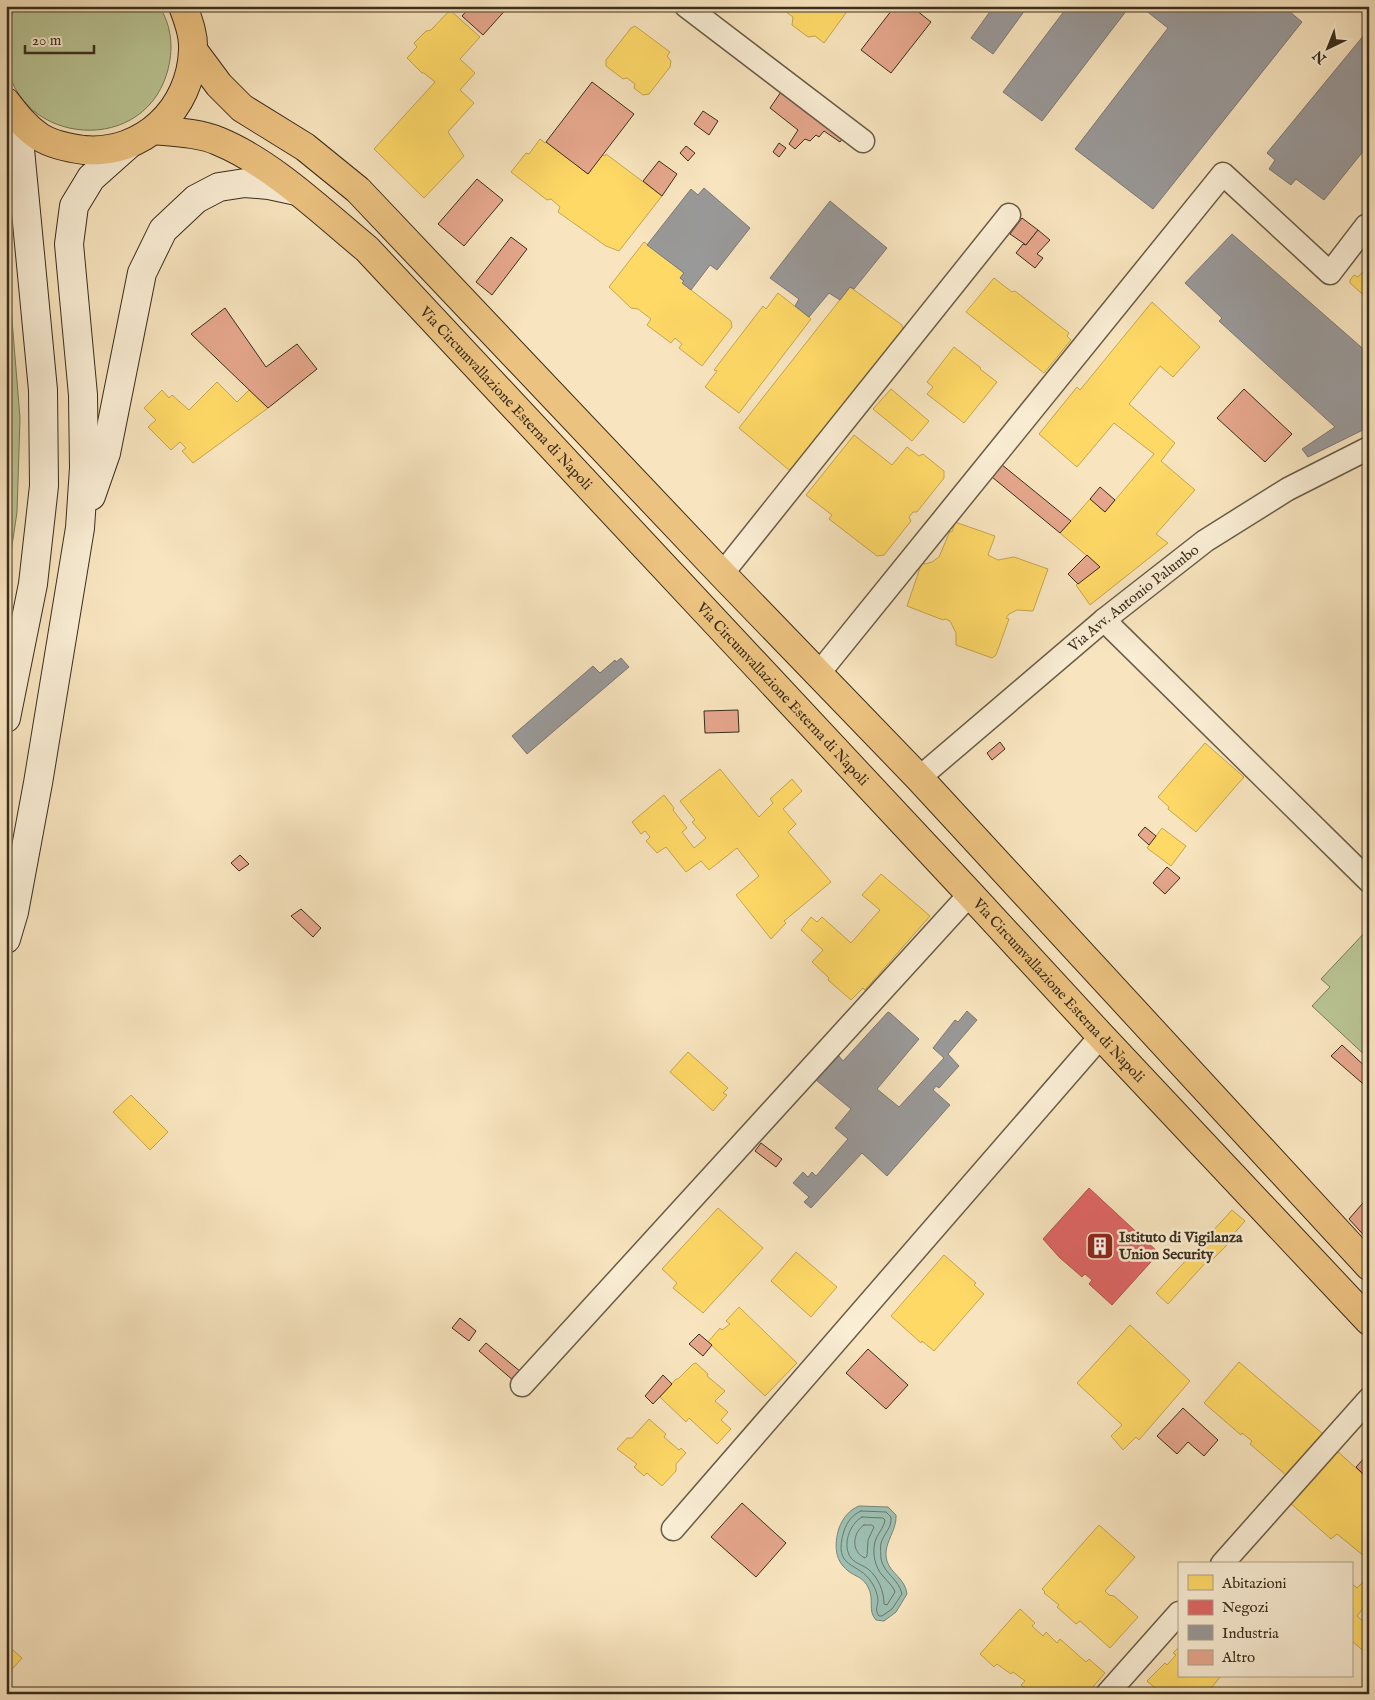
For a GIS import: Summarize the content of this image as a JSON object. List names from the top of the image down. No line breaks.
{"streets":{"main road":["Via Circumvallazione Esterna di Napoli"],"street":["Via Avv. Antonio Palumbo"]},"places":{"building":["Istituto di Vigilanza Union Security"]},"legend":["Abitazioni","Negozi","Industria","Altro"],"scale_bar":"20 m","north":"bottom left"}
